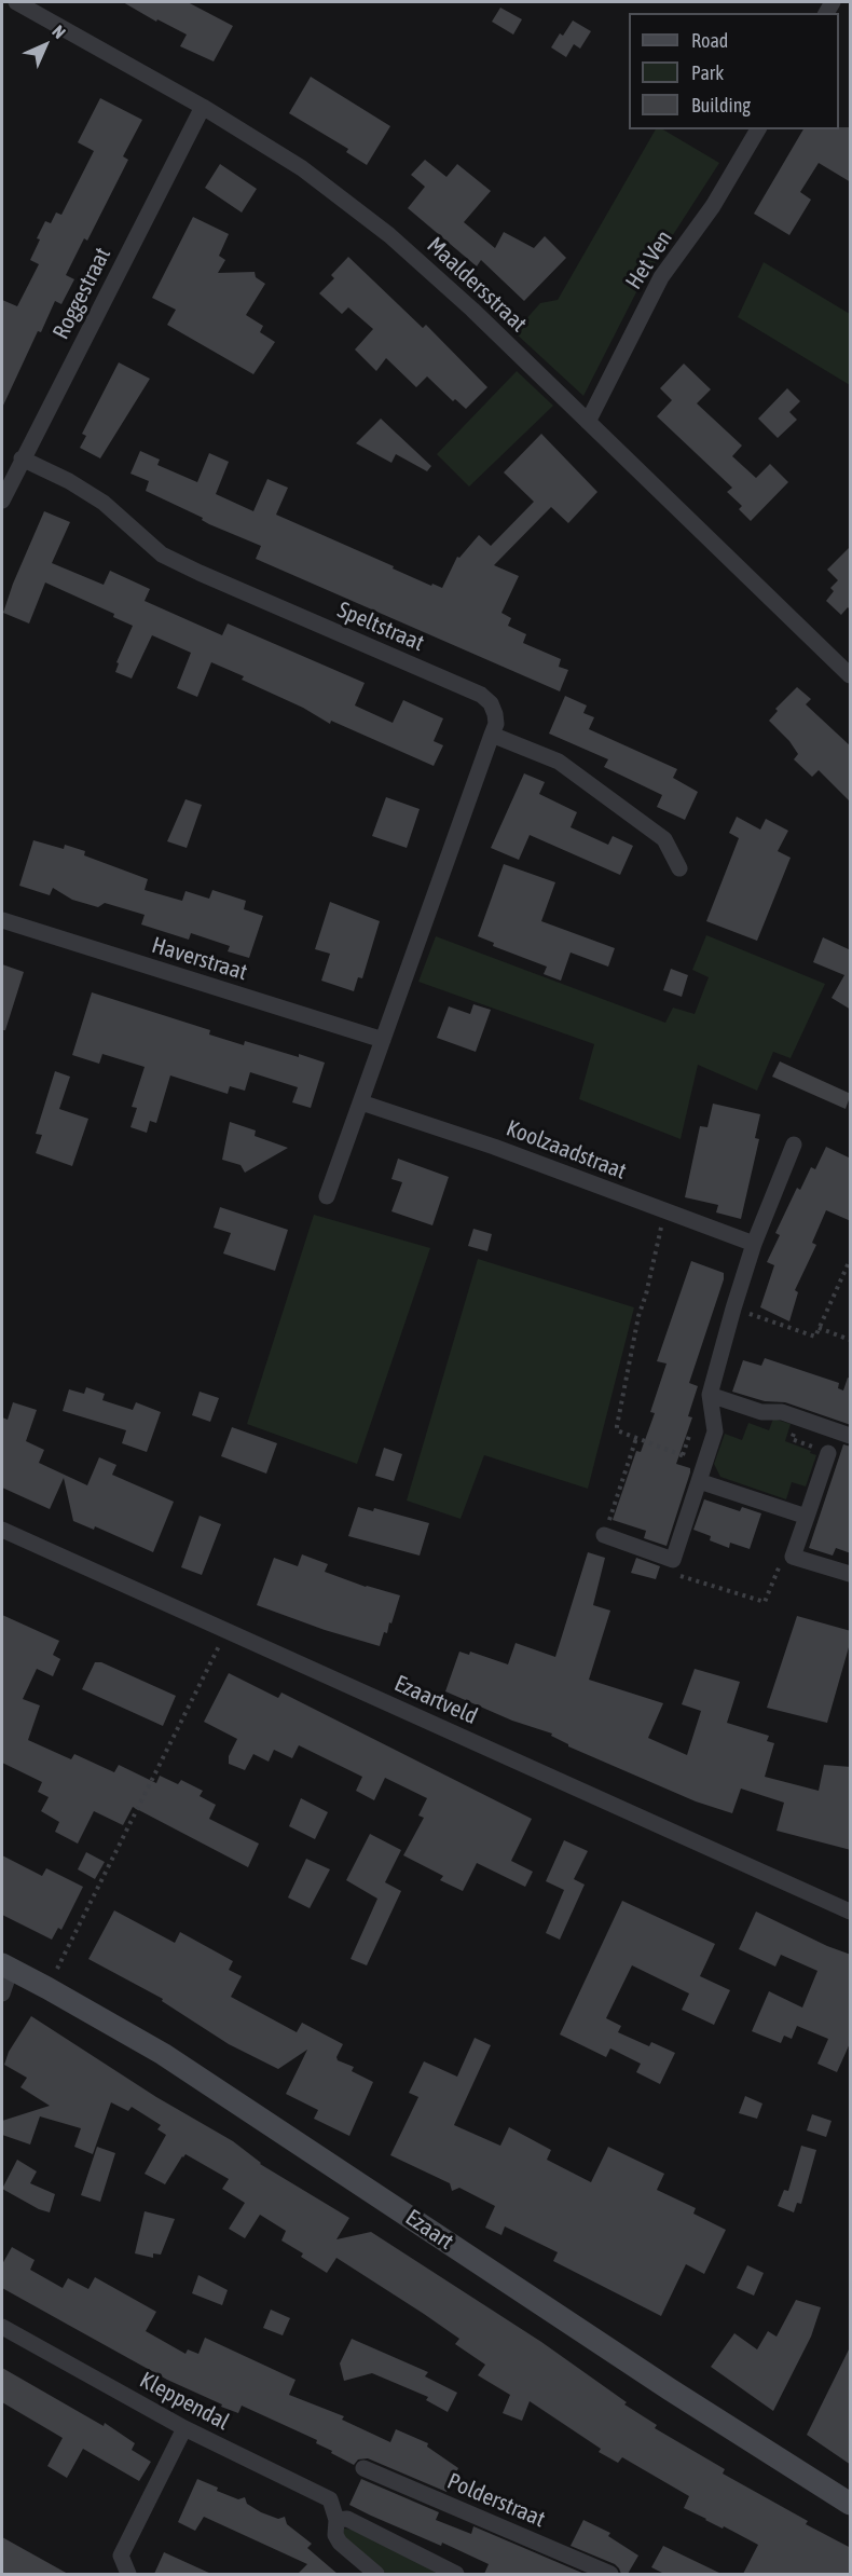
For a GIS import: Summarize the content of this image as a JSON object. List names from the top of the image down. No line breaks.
{"streets":{"main road":["Ezaart"],"street":["Het Ven","Maaldersstraat","Roggestraat","Speltstraat","Haverstraat","Koolzaadstraat","Ezaartveld","Kleppendal","Polderstraat"]},"crossings":[["Het Ven","Maaldersstraat"],["Maaldersstraat","Roggestraat"],["Roggestraat","Speltstraat"]],"legend":["Road","Park","Building"],"north":"top right"}
